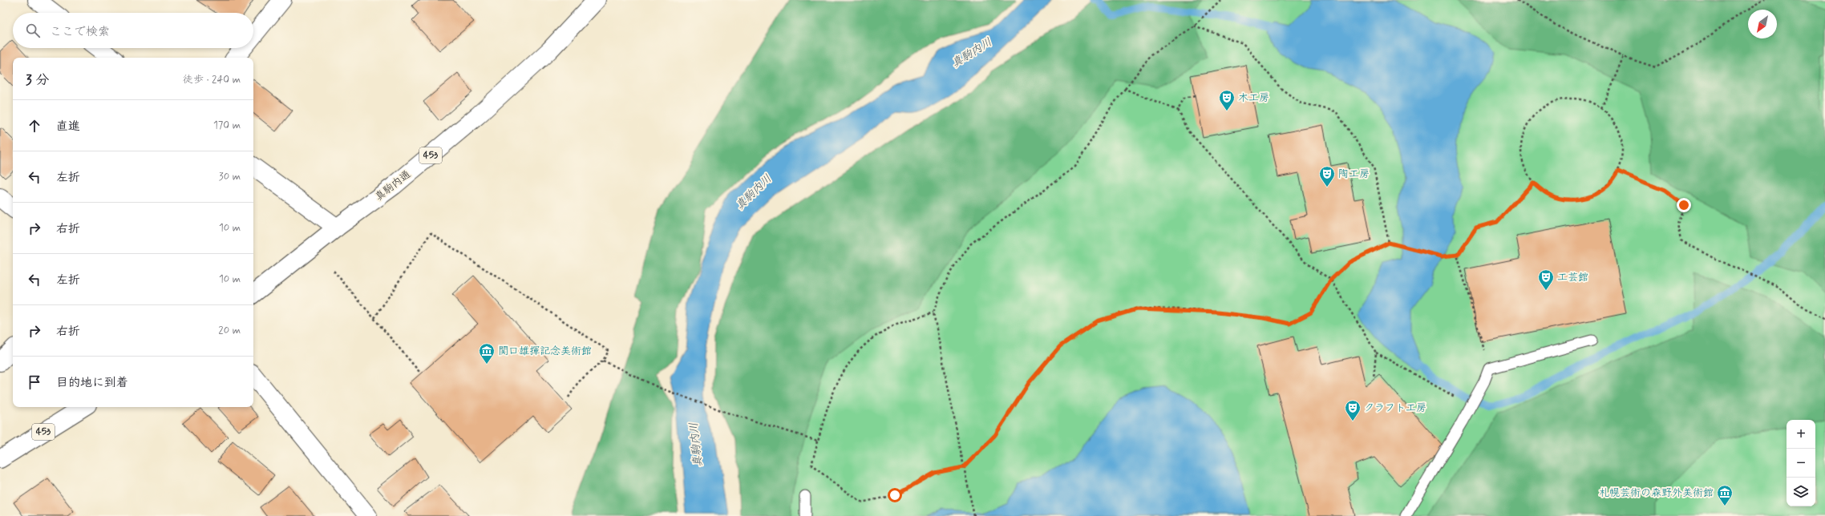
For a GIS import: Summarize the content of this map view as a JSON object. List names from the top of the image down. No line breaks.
{"streets":{"main road":["453","真駒内通"]},"water":["真駒内川"],"places":{"theatre":["木工房","陶工房","工芸館","クラフト工房"],"museum":["関口雄揮記念美術館","札幌芸術の森野外美術館"]},"north":"bottom left","page":{"search":"ここで検索","heading":["3 分","徒歩 · 240 m"],"list":[["直進","170 m"],["左折","30 m"],["右折","10 m"],["左折","10 m"],["右折","20 m"],"目的地に到着"],"map_buttons":["+","−"]}}
